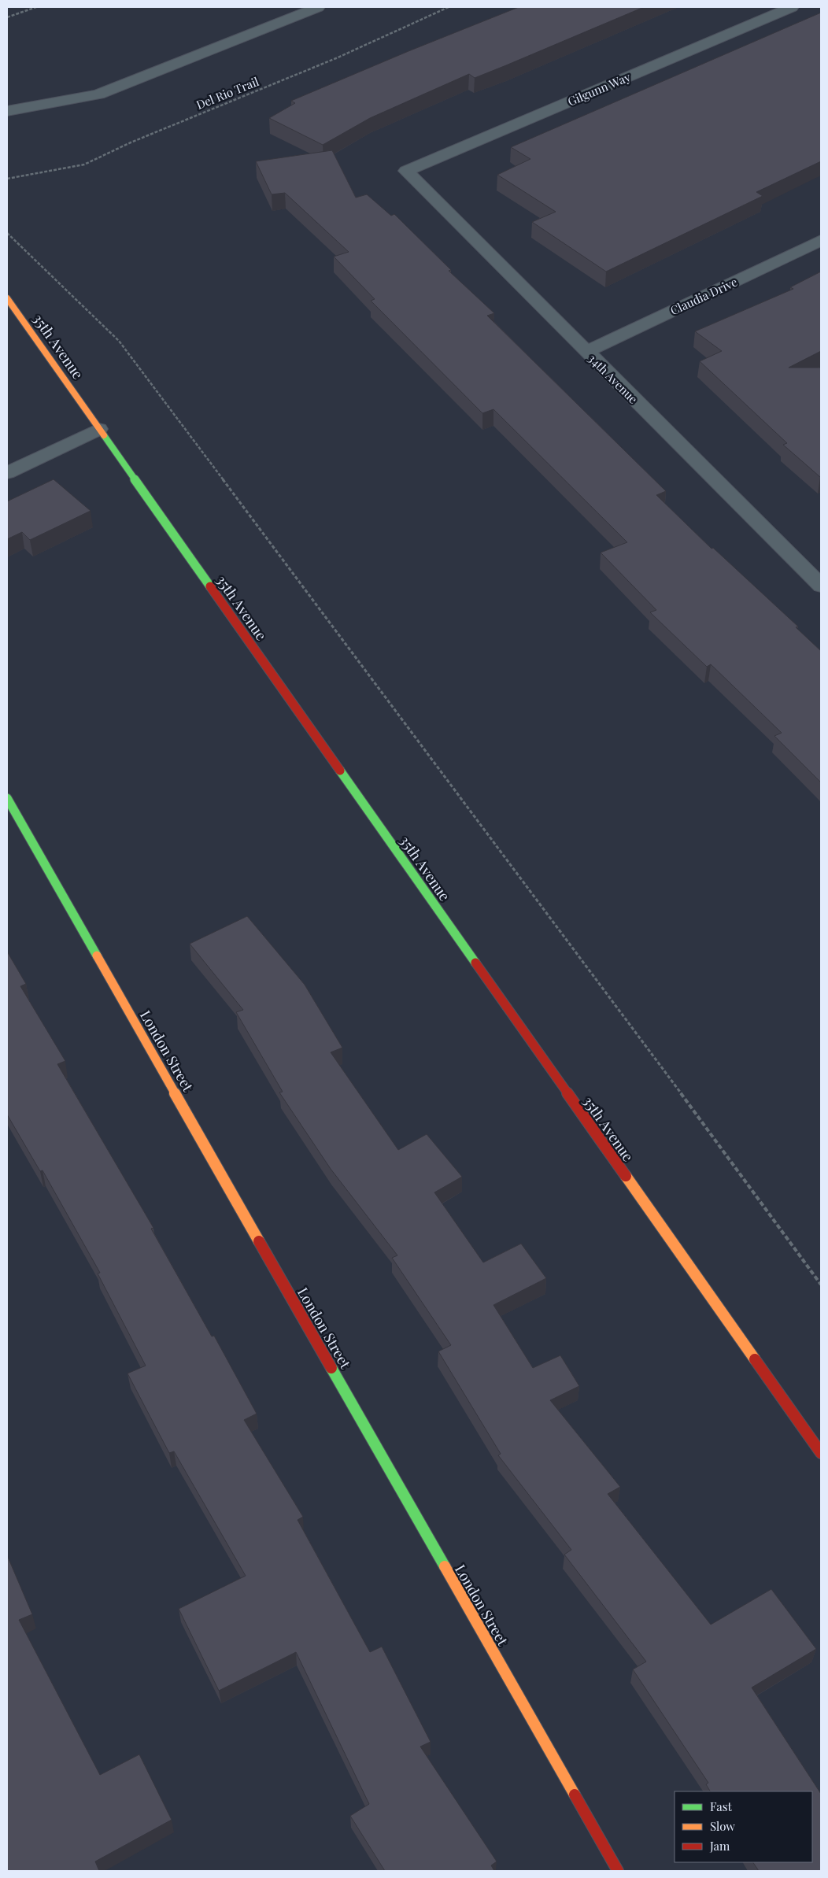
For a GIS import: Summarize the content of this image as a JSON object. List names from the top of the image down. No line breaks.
{"streets":{"street":["Gilgunn Way","Claudia Drive","35th Avenue","34th Avenue","London Street"],"path":["Del Rio Trail"]},"crossings":[["Gilgunn Way","34th Avenue"],["Claudia Drive","34th Avenue"]],"legend":["Fast","Slow","Jam"]}
